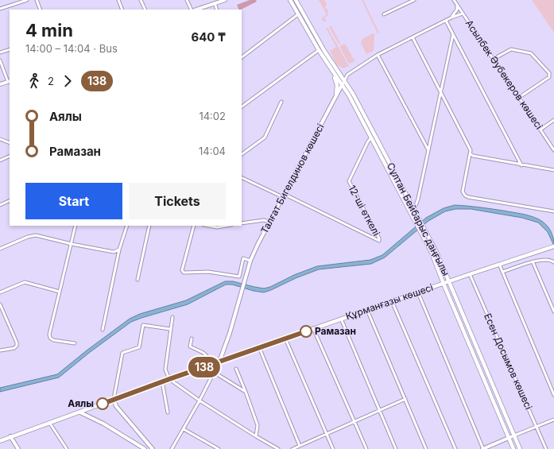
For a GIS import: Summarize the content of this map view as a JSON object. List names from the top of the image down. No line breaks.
{"streets":{"main road":["Сұлтан Бейбарыс даңғылы","Құрманғазы көшесі"],"street":["Асылбек Әубекеров көшесі","Талғат Бигелдинов көшесі","12-ші өткелі","Есен Досымов көшесі"]},"crossings":[["Талғат Бигелдинов көшесі","12-ші өткелі"],["Талғат Бигелдинов көшесі","Сұлтан Бейбарыс даңғылы"],["Талғат Бигелдинов көшесі","Құрманғазы көшесі"],["12-ші өткелі","Сұлтан Бейбарыс даңғылы"],["Сұлтан Бейбарыс даңғылы","Құрманғазы көшесі"]],"places":["Рамазан","Аялы"],"lines":["bus line 138"],"page":{"on_map":"138","heading":["4 min","14:00 – 14:04 · Bus","640 ₸"],"legs":["2","138"],"list":[{"name":"Аялы","value":"14:02"},{"name":"Рамазан","value":"14:04"}],"buttons":["Start","Tickets"]}}
